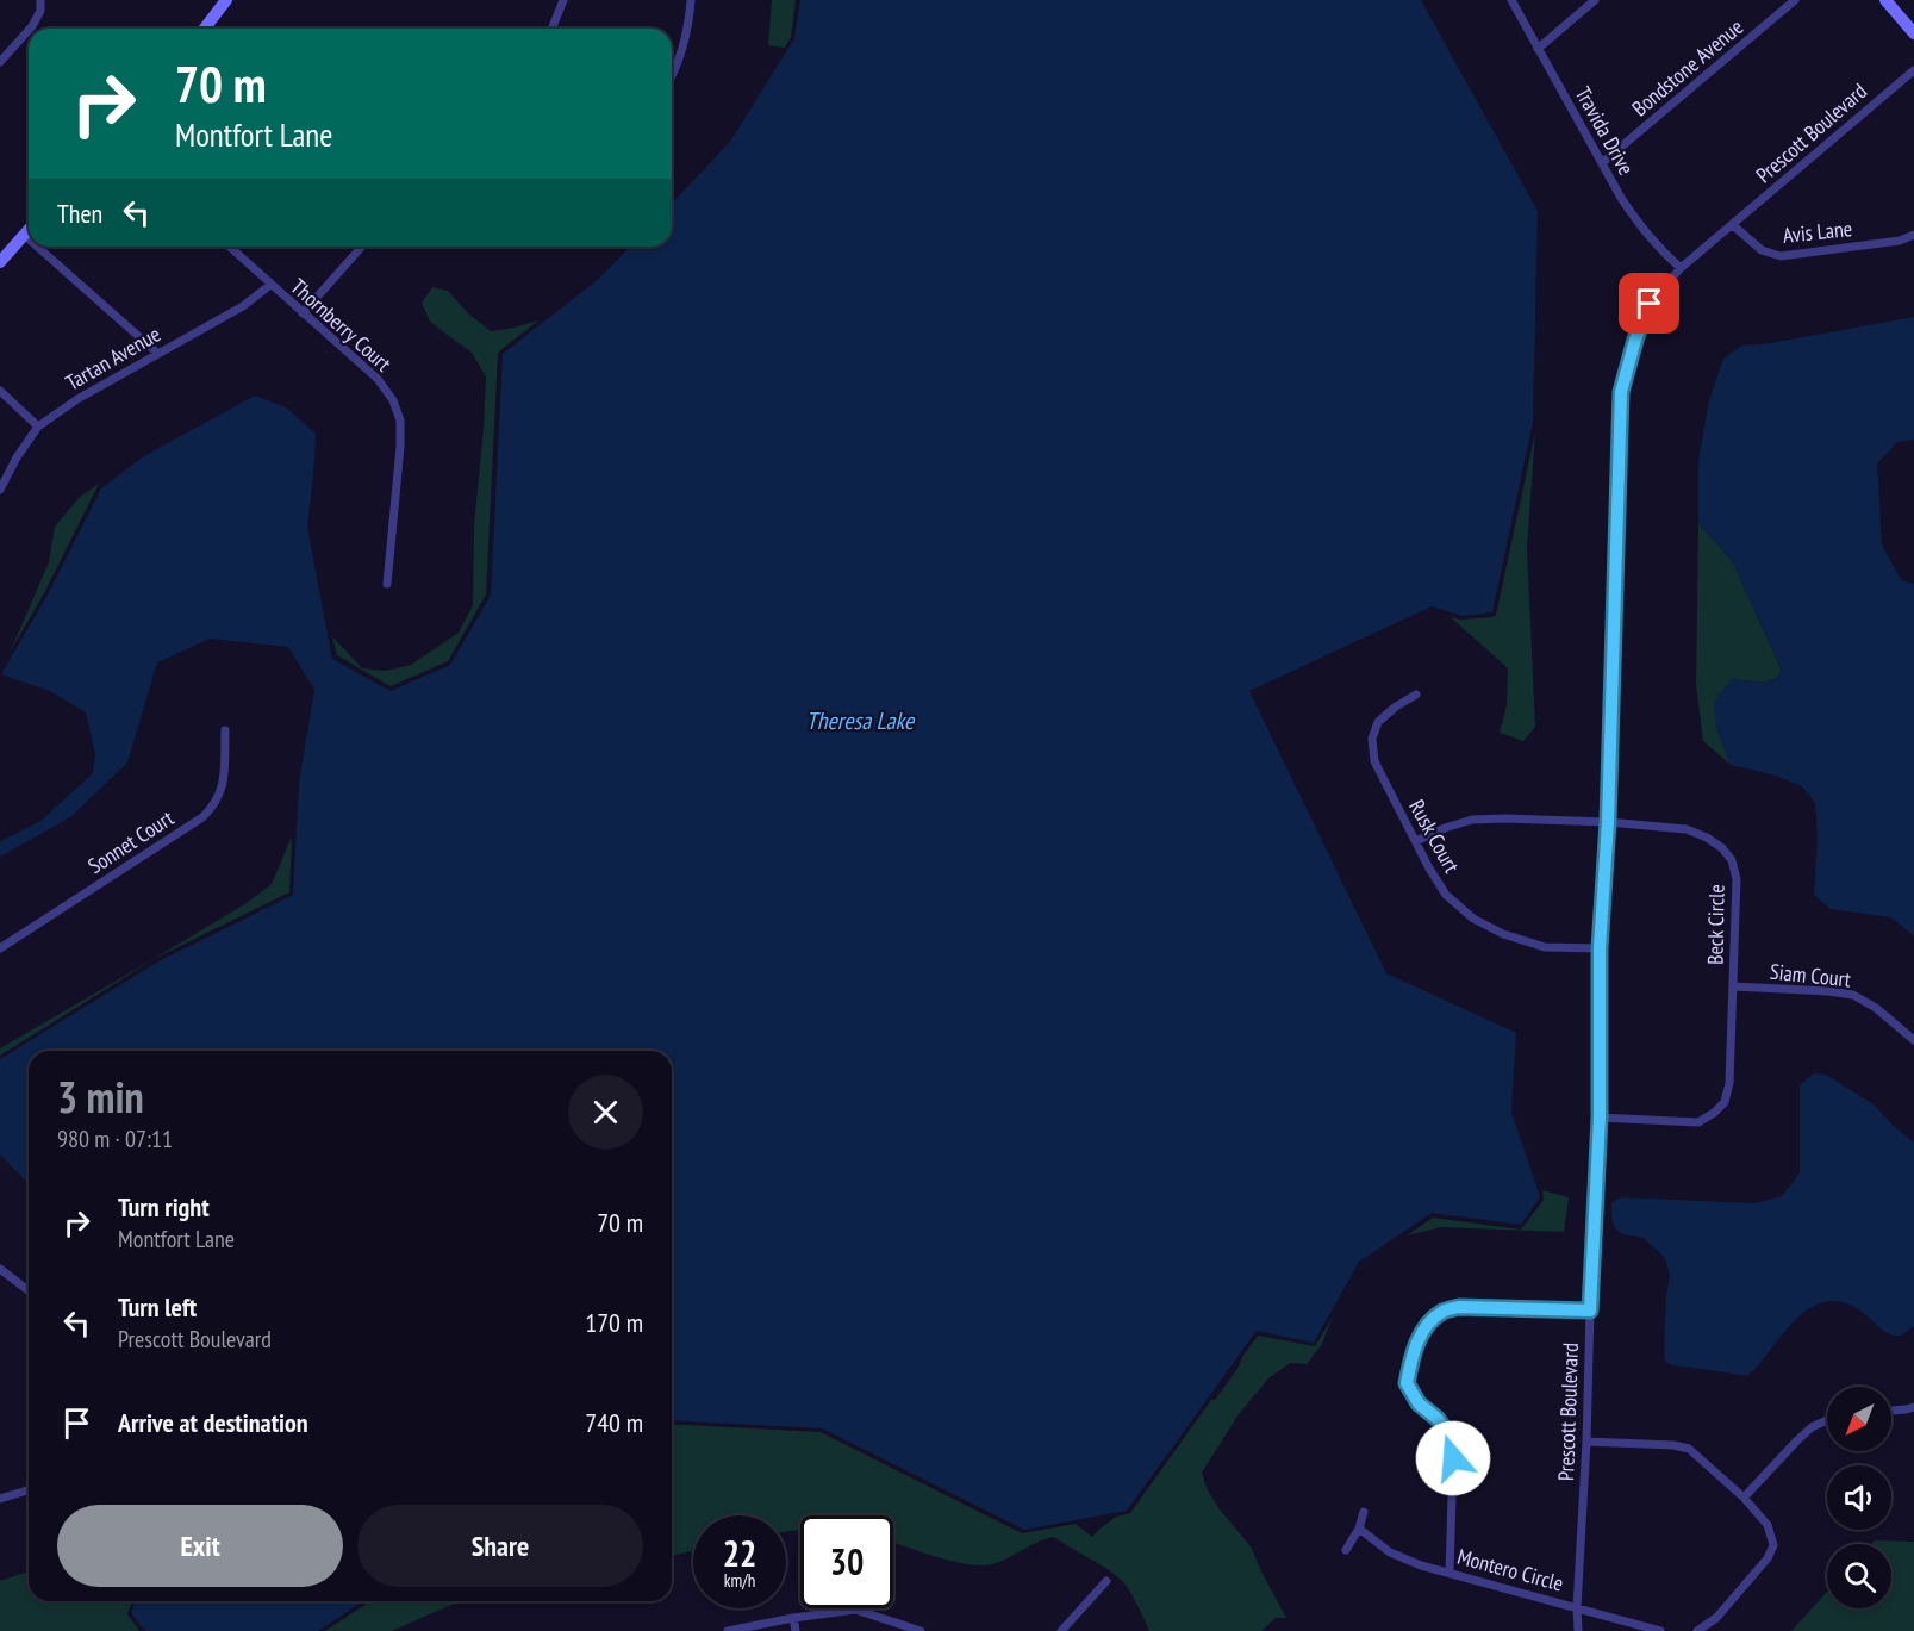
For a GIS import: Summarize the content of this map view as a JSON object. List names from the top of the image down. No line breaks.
{"streets":{"street":["Bondstone Avenue","Travida Drive","Prescott Boulevard","Avis Lane","Thornberry Court","Tartan Avenue","Rusk Court","Sonnet Court","Beck Circle","Siam Court","Montero Circle"]},"crossings":[["Bondstone Avenue","Travida Drive"],["Travida Drive","Prescott Boulevard"],["Prescott Boulevard","Avis Lane"],["Prescott Boulevard","Rusk Court"],["Prescott Boulevard","Beck Circle"],["Prescott Boulevard","Montero Circle"],["Thornberry Court","Tartan Avenue"],["Rusk Court","Beck Circle"],["Beck Circle","Siam Court"]],"water":["Theresa Lake"],"north":"bottom left","page":{"turn":["70 m","Montfort Lane"],"then":"Then","heading":["3 min","980 m · 07:11"],"list":[{"name":"Turn right","note":"Montfort Lane","value":"70 m"},{"name":"Turn left","note":"Prescott Boulevard","value":"170 m"},{"name":"Arrive at destination","value":"740 m"}],"buttons":["Exit","Share"],"speed":"22 km/h","limit":"30"}}
